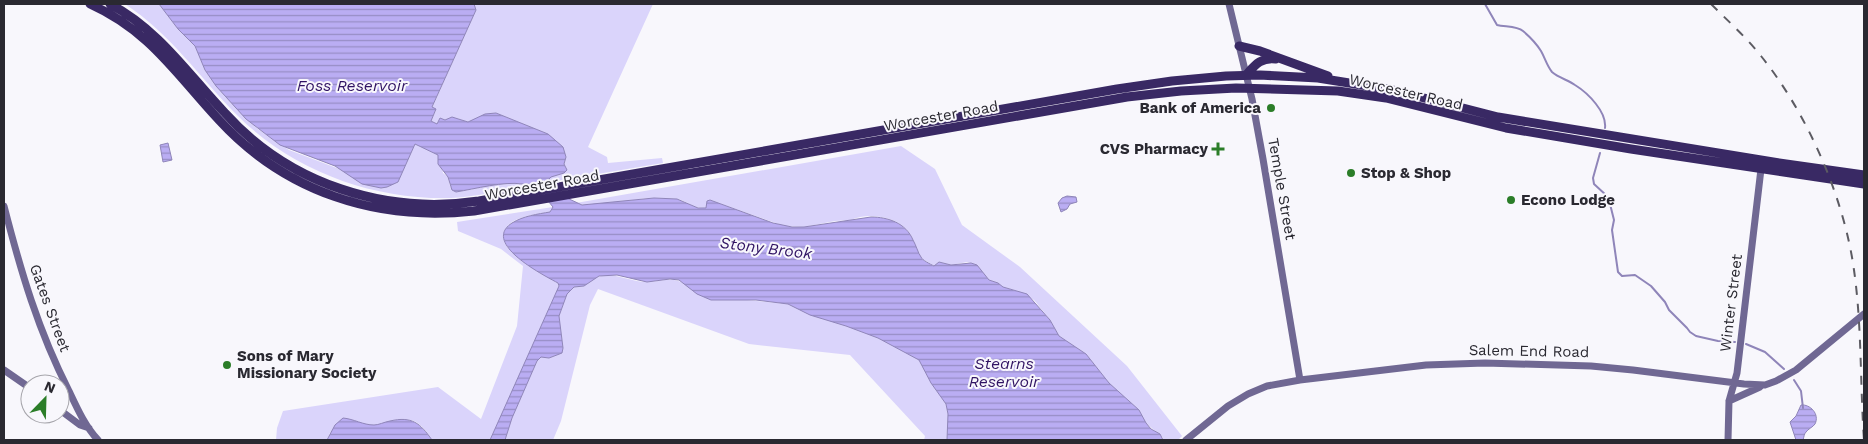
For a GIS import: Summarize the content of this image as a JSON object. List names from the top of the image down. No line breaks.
{"streets":{"highway":["Worcester Road"],"street":["Temple Street","Winter Street","Gates Street","Salem End Road"]},"crossings":[["Worcester Road","Temple Street"],["Worcester Road","Winter Street"],["Temple Street","Salem End Road"],["Winter Street","Salem End Road"]],"water":["Foss Reservoir","Stony Brook","Stearns Reservoir"],"places":{"other":["Bank of America","Stop & Shop","Econo Lodge","Sons of Mary Missionary Society"],"health":["CVS Pharmacy"]},"north":"top right"}
